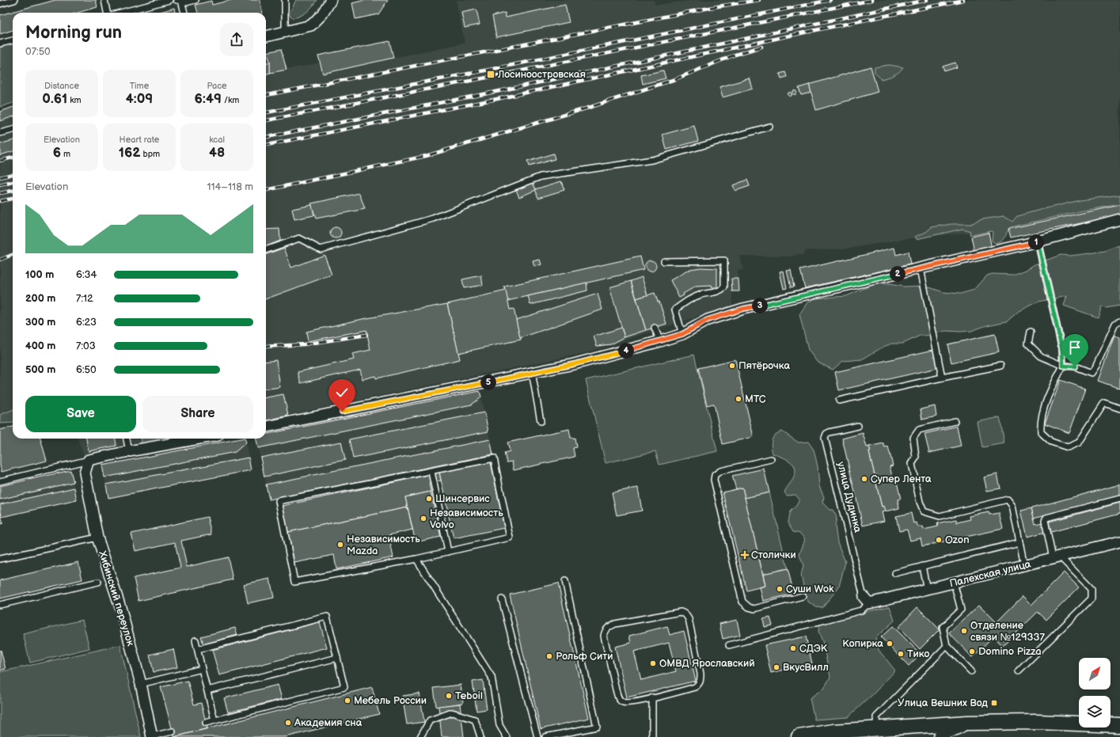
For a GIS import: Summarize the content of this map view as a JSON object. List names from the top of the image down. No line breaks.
{"streets":{"street":["Палехская улица","Хибинский переулок"],"lane":["улица Дудинка"]},"crossings":[["улица Дудинка","Палехская улица"]],"places":{"transit":["Лосиноостровская","Улица Вешних Вод"],"other":["Пятёрочка","МТС","Супер Лента","Шинсервис","Независимость Volvo","Ozon","Независимость Mazda","Суши Wok","Отделение связи №129337","Копирка","СДЭК","Domino Pizza","Тико","Рольф Сити","ОМВД Ярославский","ВкусВилл","Teboil","Мебель России","Академия сна"],"health":["Столички"]},"north":"top right","page":{"heading":["Morning run","07:50"],"stats":[["Distance","0.61 km"],["Time","4:09"],["Pace","6:49 /km"],["Elevation","6 m"],["Heart rate","162 bpm"],["kcal","48"]],"chart":["Elevation","114–118 m"],"pins":["1","2","3","4","5"],"list":[{"name":"100 m","note":"6:34"},{"name":"200 m","note":"7:12"},{"name":"300 m","note":"6:23"},{"name":"400 m","note":"7:03"},{"name":"500 m","note":"6:50"}],"buttons":["Save","Share"]}}
